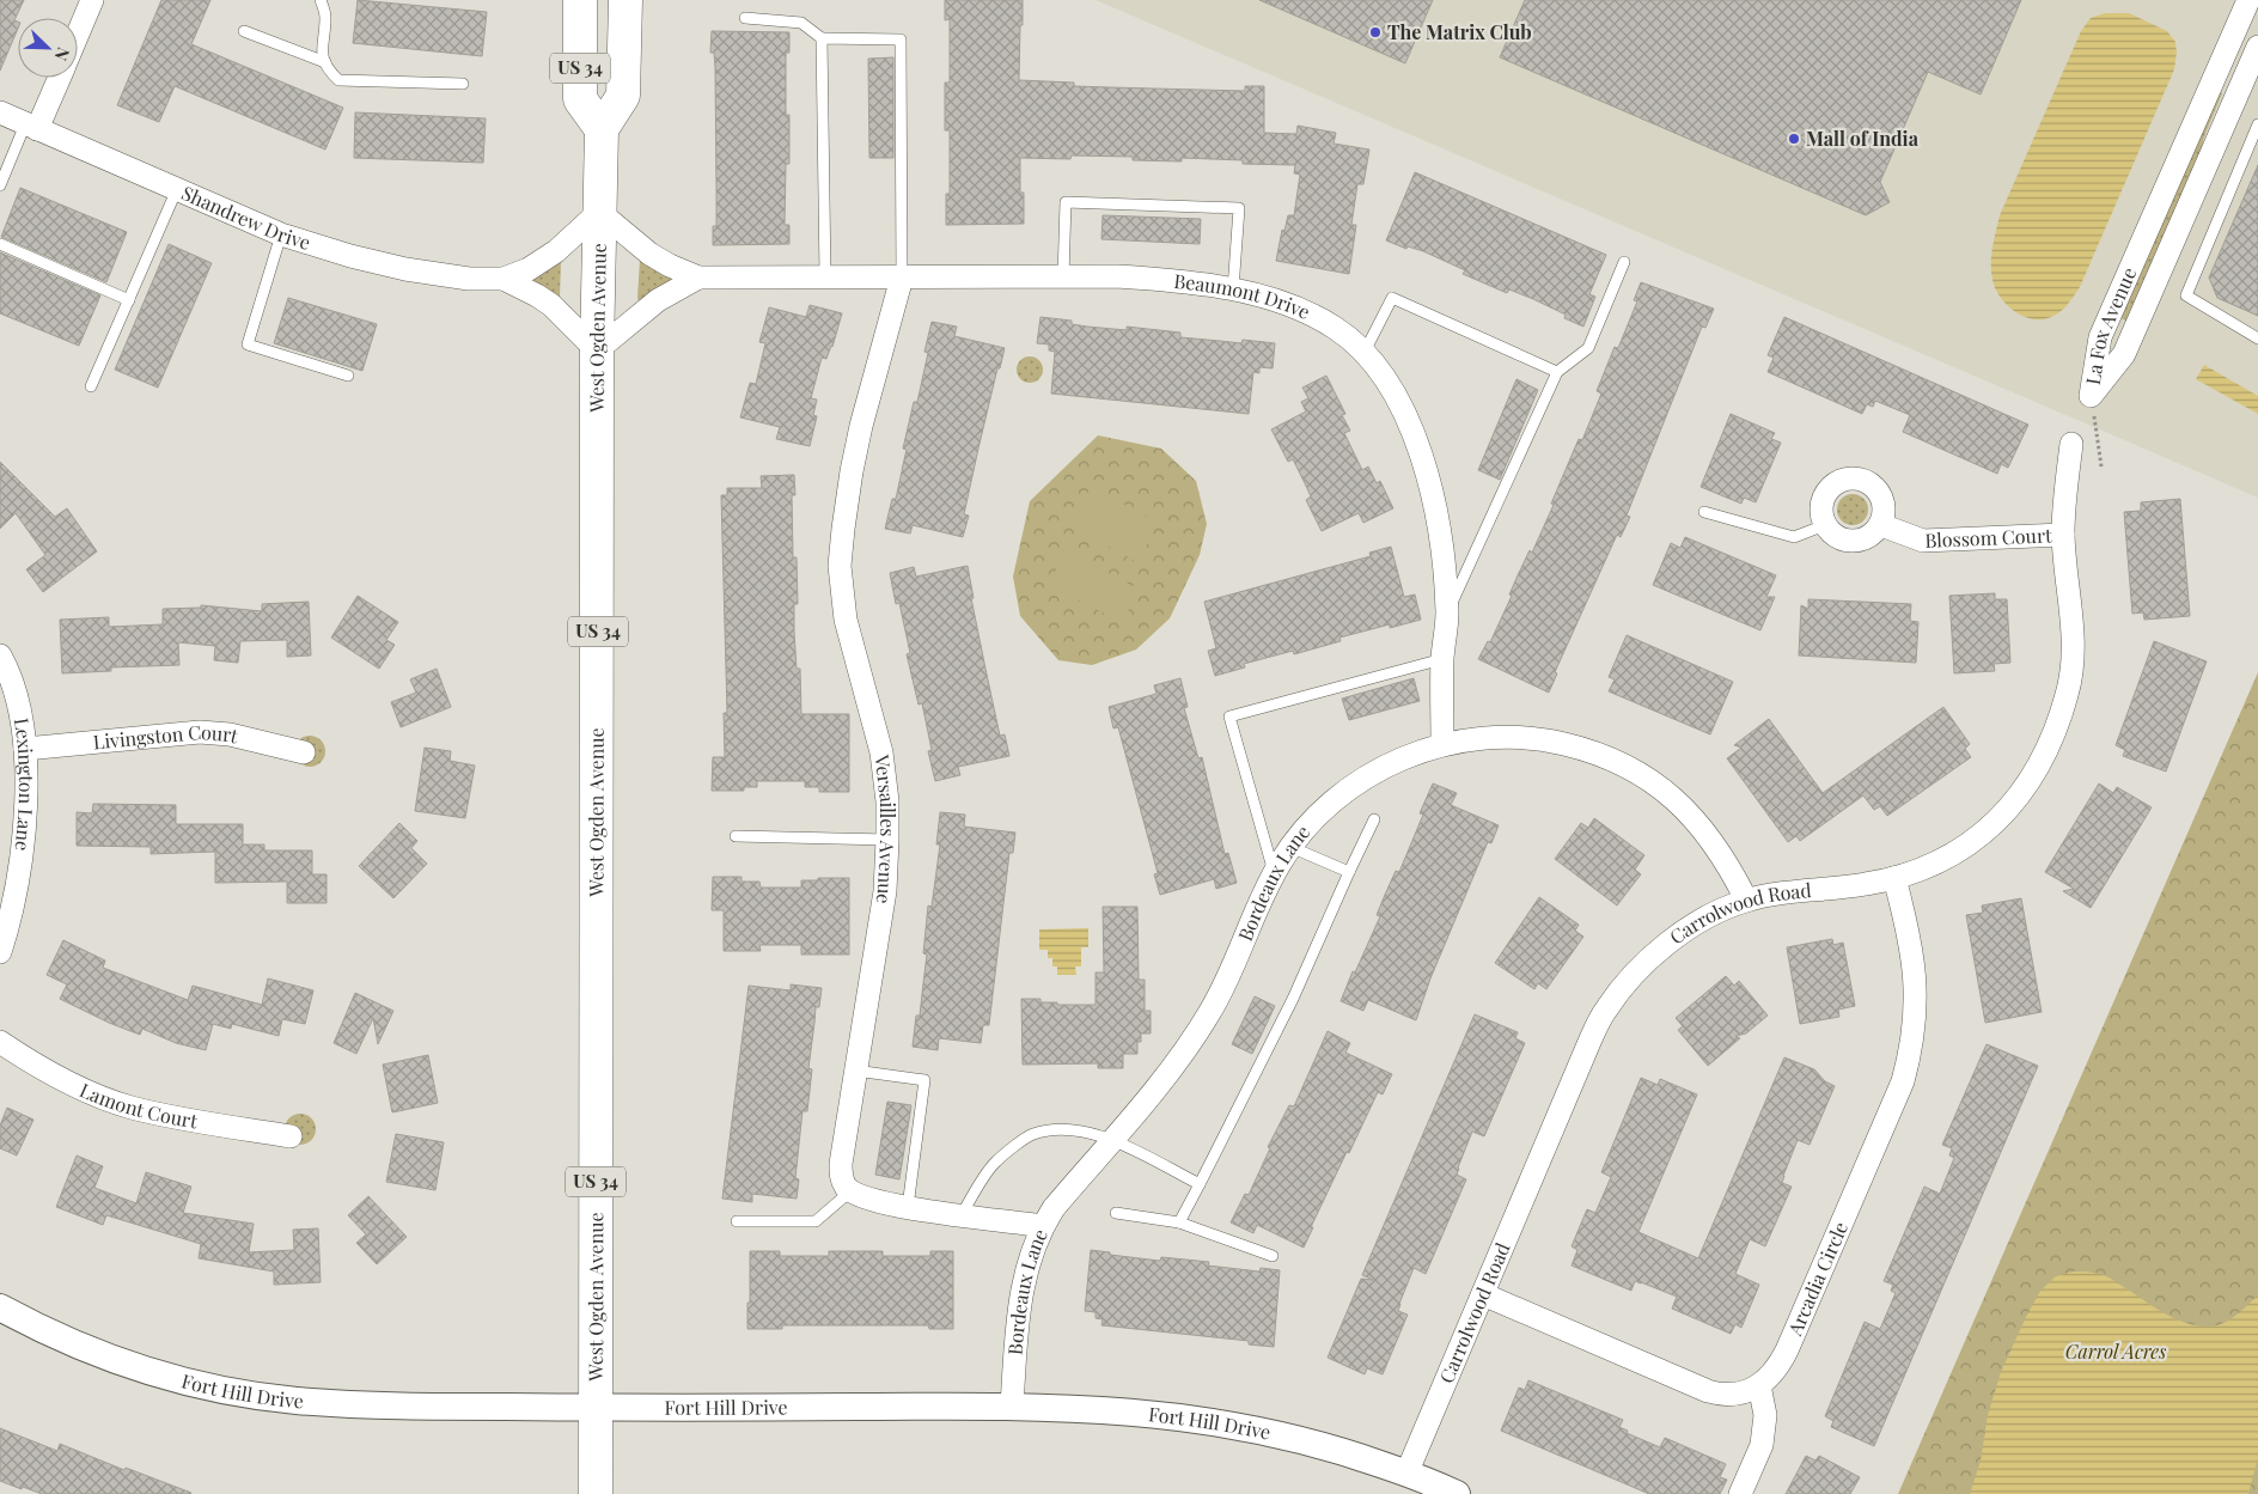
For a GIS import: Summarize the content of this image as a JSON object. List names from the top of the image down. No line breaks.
{"streets":{"main road":["US 34","West Ogden Avenue"],"street":["Shandrew Drive","Beaumont Drive","La Fox Avenue","Blossom Court","Livingston Court","Lexington Lane","Versailles Avenue","Bordeaux Lane","Carrolwood Road","Lamont Court","Arcadia Circle","Fort Hill Drive"]},"crossings":[["US 34","West Ogden Avenue"],["Shandrew Drive","Beaumont Drive"],["Shandrew Drive","West Ogden Avenue"],["Beaumont Drive","West Ogden Avenue"],["Beaumont Drive","Versailles Avenue"],["Beaumont Drive","Bordeaux Lane"],["West Ogden Avenue","Fort Hill Drive"],["Blossom Court","Carrolwood Road"],["Livingston Court","Lexington Lane"],["Bordeaux Lane","Carrolwood Road"],["Bordeaux Lane","Fort Hill Drive"],["Carrolwood Road","Arcadia Circle"],["Carrolwood Road","Fort Hill Drive"]],"parks":["Carrol Acres"],"places":["The Matrix Club","Mall of India"],"north":"bottom right"}
